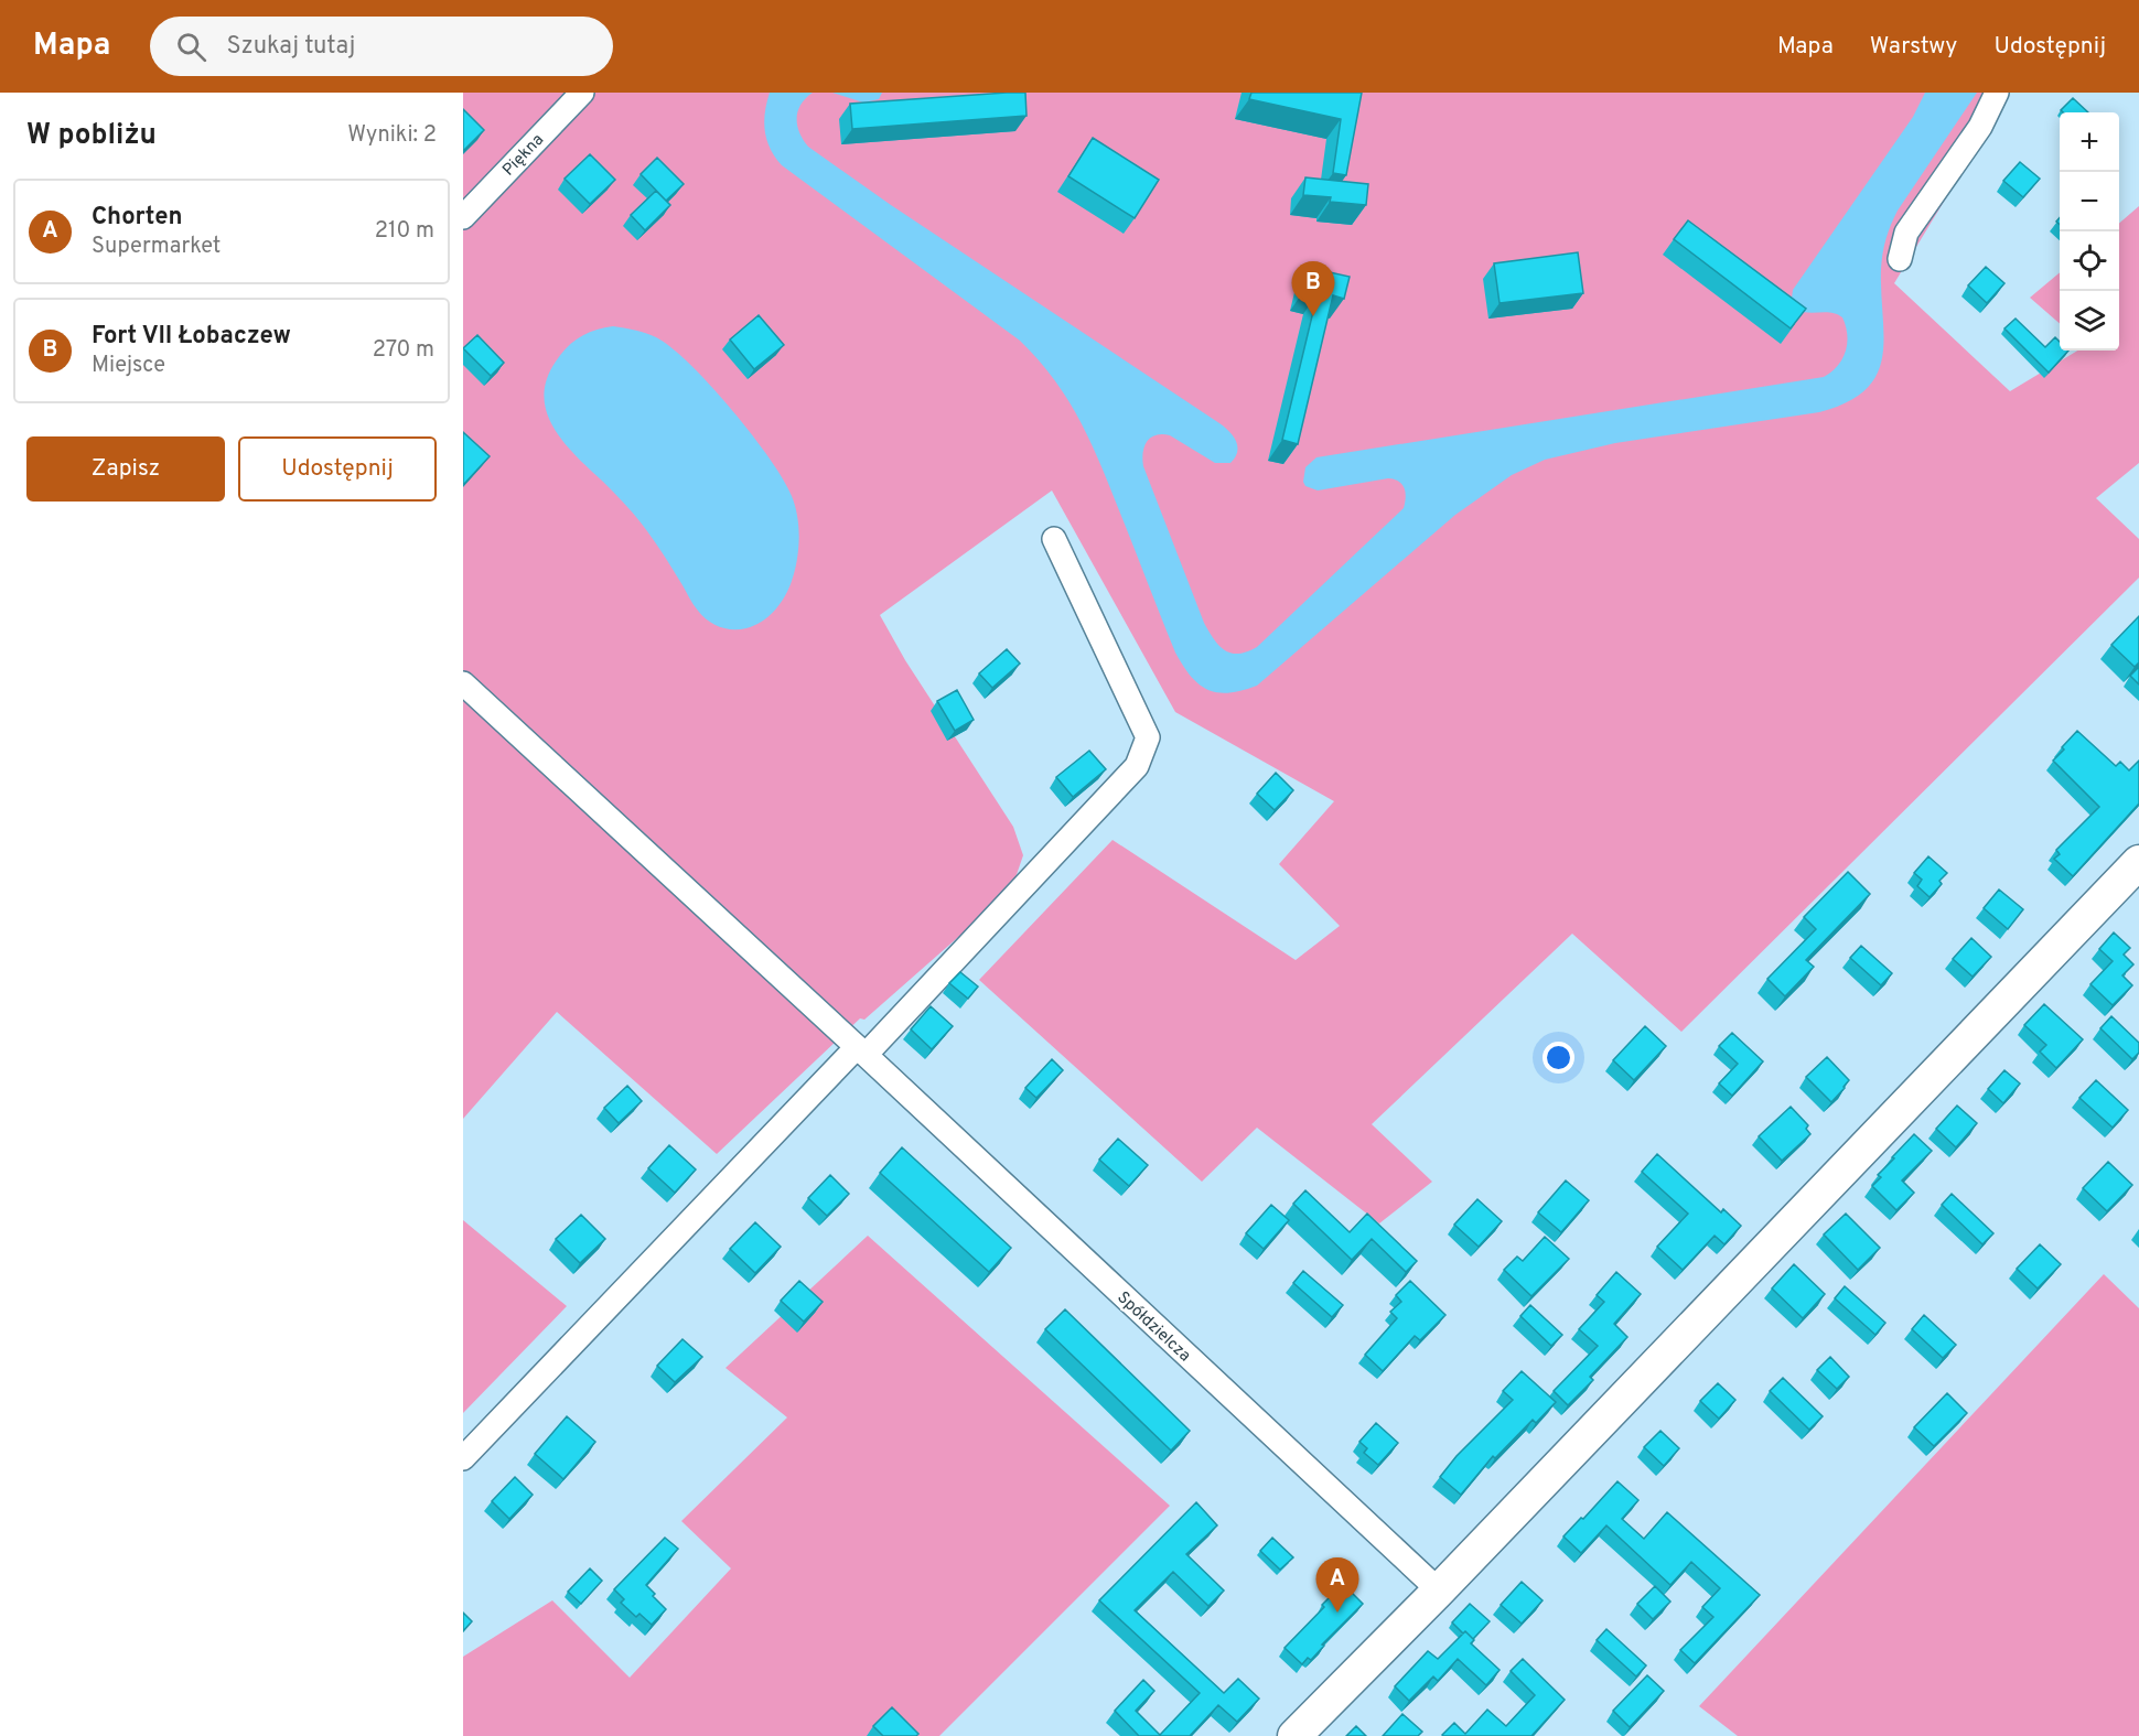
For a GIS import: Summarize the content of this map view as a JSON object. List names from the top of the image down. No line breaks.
{"streets":{"street":["Piękna","Spółdzielcza"]},"page":{"header":"Mapa","search":"Szukaj tutaj","nav":["Mapa","Warstwy","Udostępnij"],"heading":["W pobliżu","Wyniki: 2"],"map_buttons":["+","−"],"list":[{"mark":"A","name":"Chorten","note":"Supermarket","value":"210 m"},{"mark":"B","name":"Fort VII Łobaczew","note":"Miejsce","value":"270 m"}],"pins":["B","A"],"buttons":["Zapisz","Udostępnij"]}}
